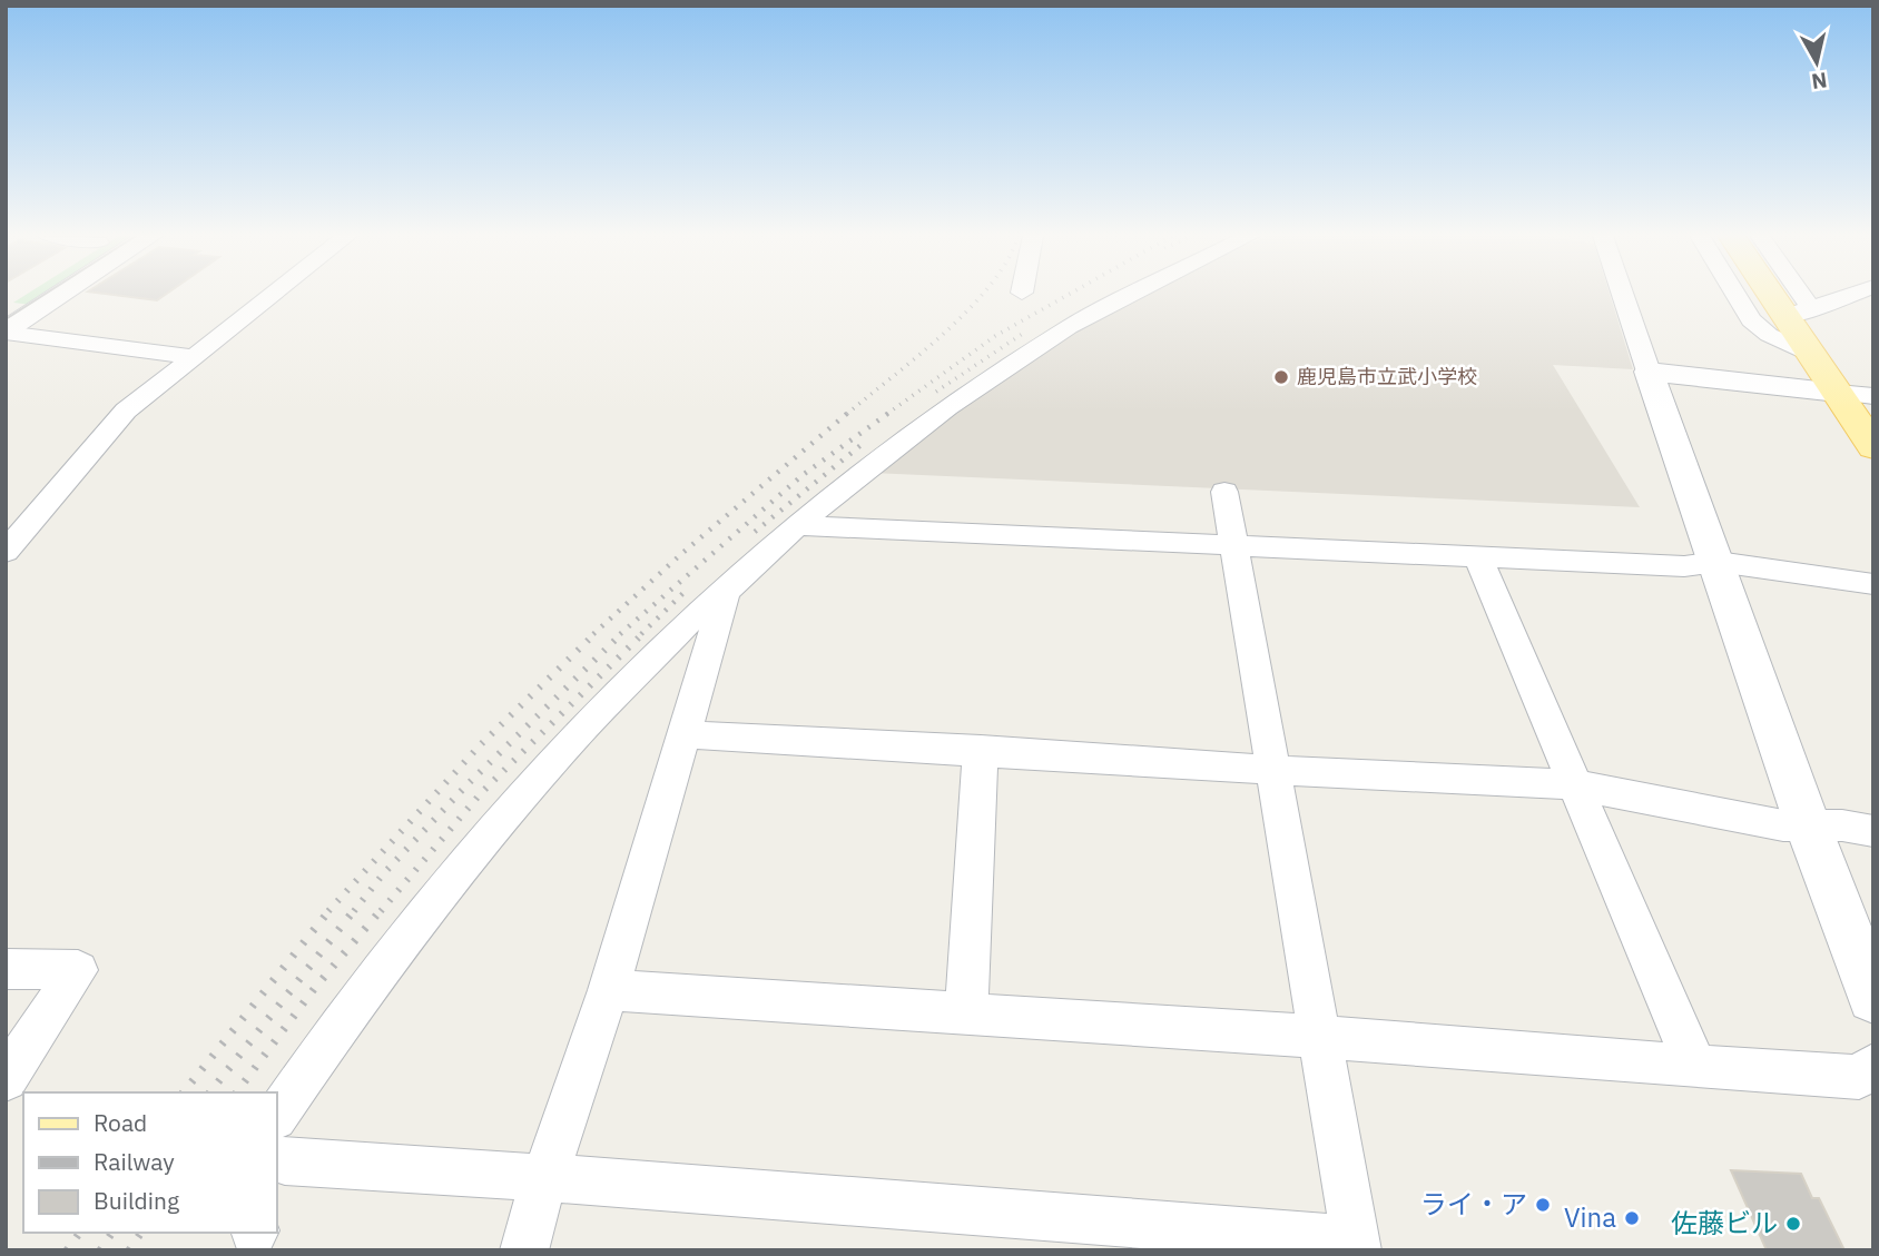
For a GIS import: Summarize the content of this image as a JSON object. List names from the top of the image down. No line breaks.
{"places":["鹿児島市立武小学校","ライ・ア","Vina","佐藤ビル"],"legend":["Road","Railway","Building"],"north":"bottom"}
